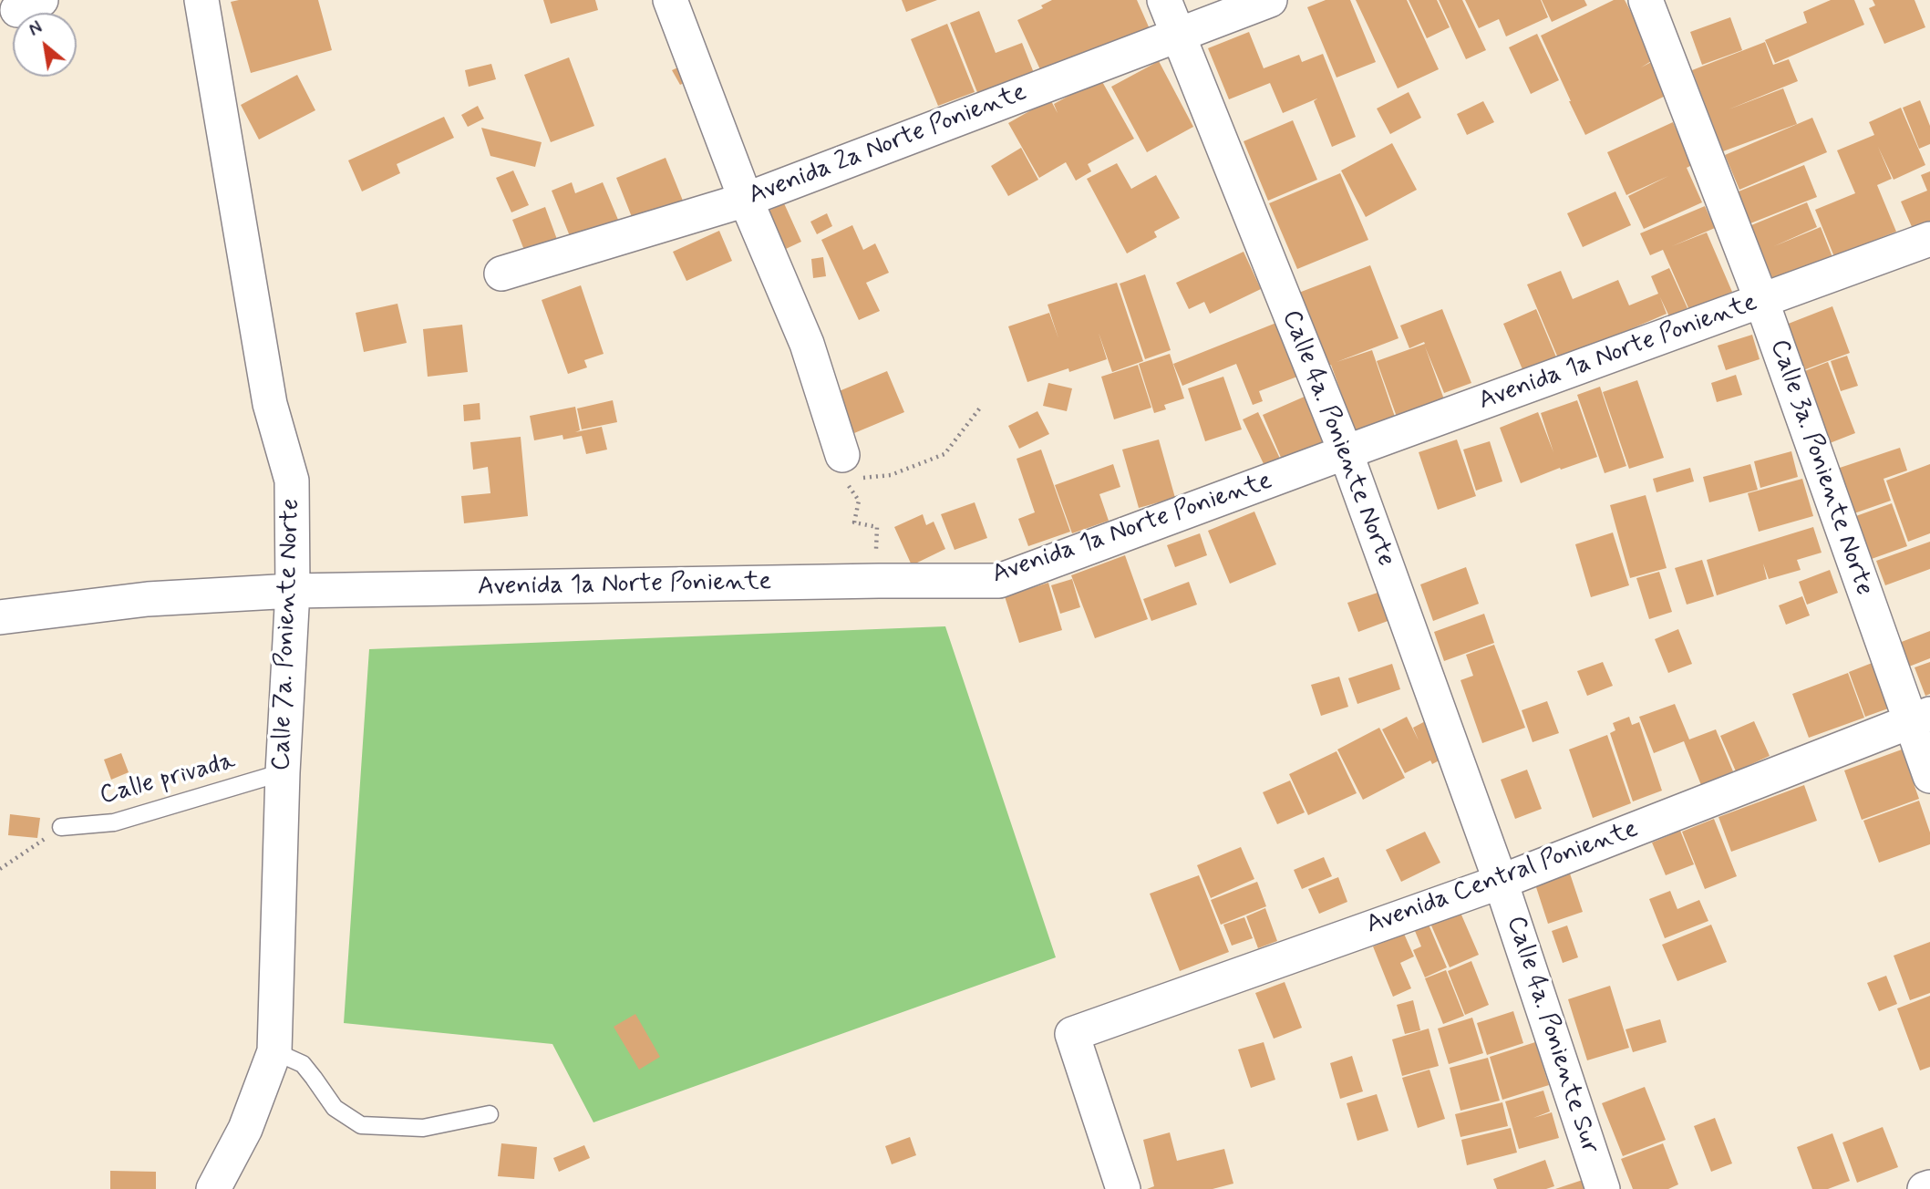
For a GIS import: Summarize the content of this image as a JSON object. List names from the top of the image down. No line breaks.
{"streets":{"street":["Avenida 2a Norte Poniente","Avenida 1a Norte Poniente","Calle 4a. Poniente Norte","Calle 3a. Poniente Norte","Calle 7a. Poniente Norte","Avenida Central Poniente","Calle 4a. Poniente Sur"],"lane":["Calle privada"]},"crossings":[["Avenida 2a Norte Poniente","Calle 4a. Poniente Norte"],["Avenida 1a Norte Poniente","Calle 4a. Poniente Norte"],["Avenida 1a Norte Poniente","Calle 3a. Poniente Norte"],["Avenida 1a Norte Poniente","Calle 7a. Poniente Norte"],["Calle 4a. Poniente Norte","Avenida Central Poniente"],["Calle 4a. Poniente Norte","Calle 4a. Poniente Sur"],["Calle 3a. Poniente Norte","Avenida Central Poniente"],["Calle 7a. Poniente Norte","Calle privada"],["Avenida Central Poniente","Calle 4a. Poniente Sur"]],"north":"top left"}
